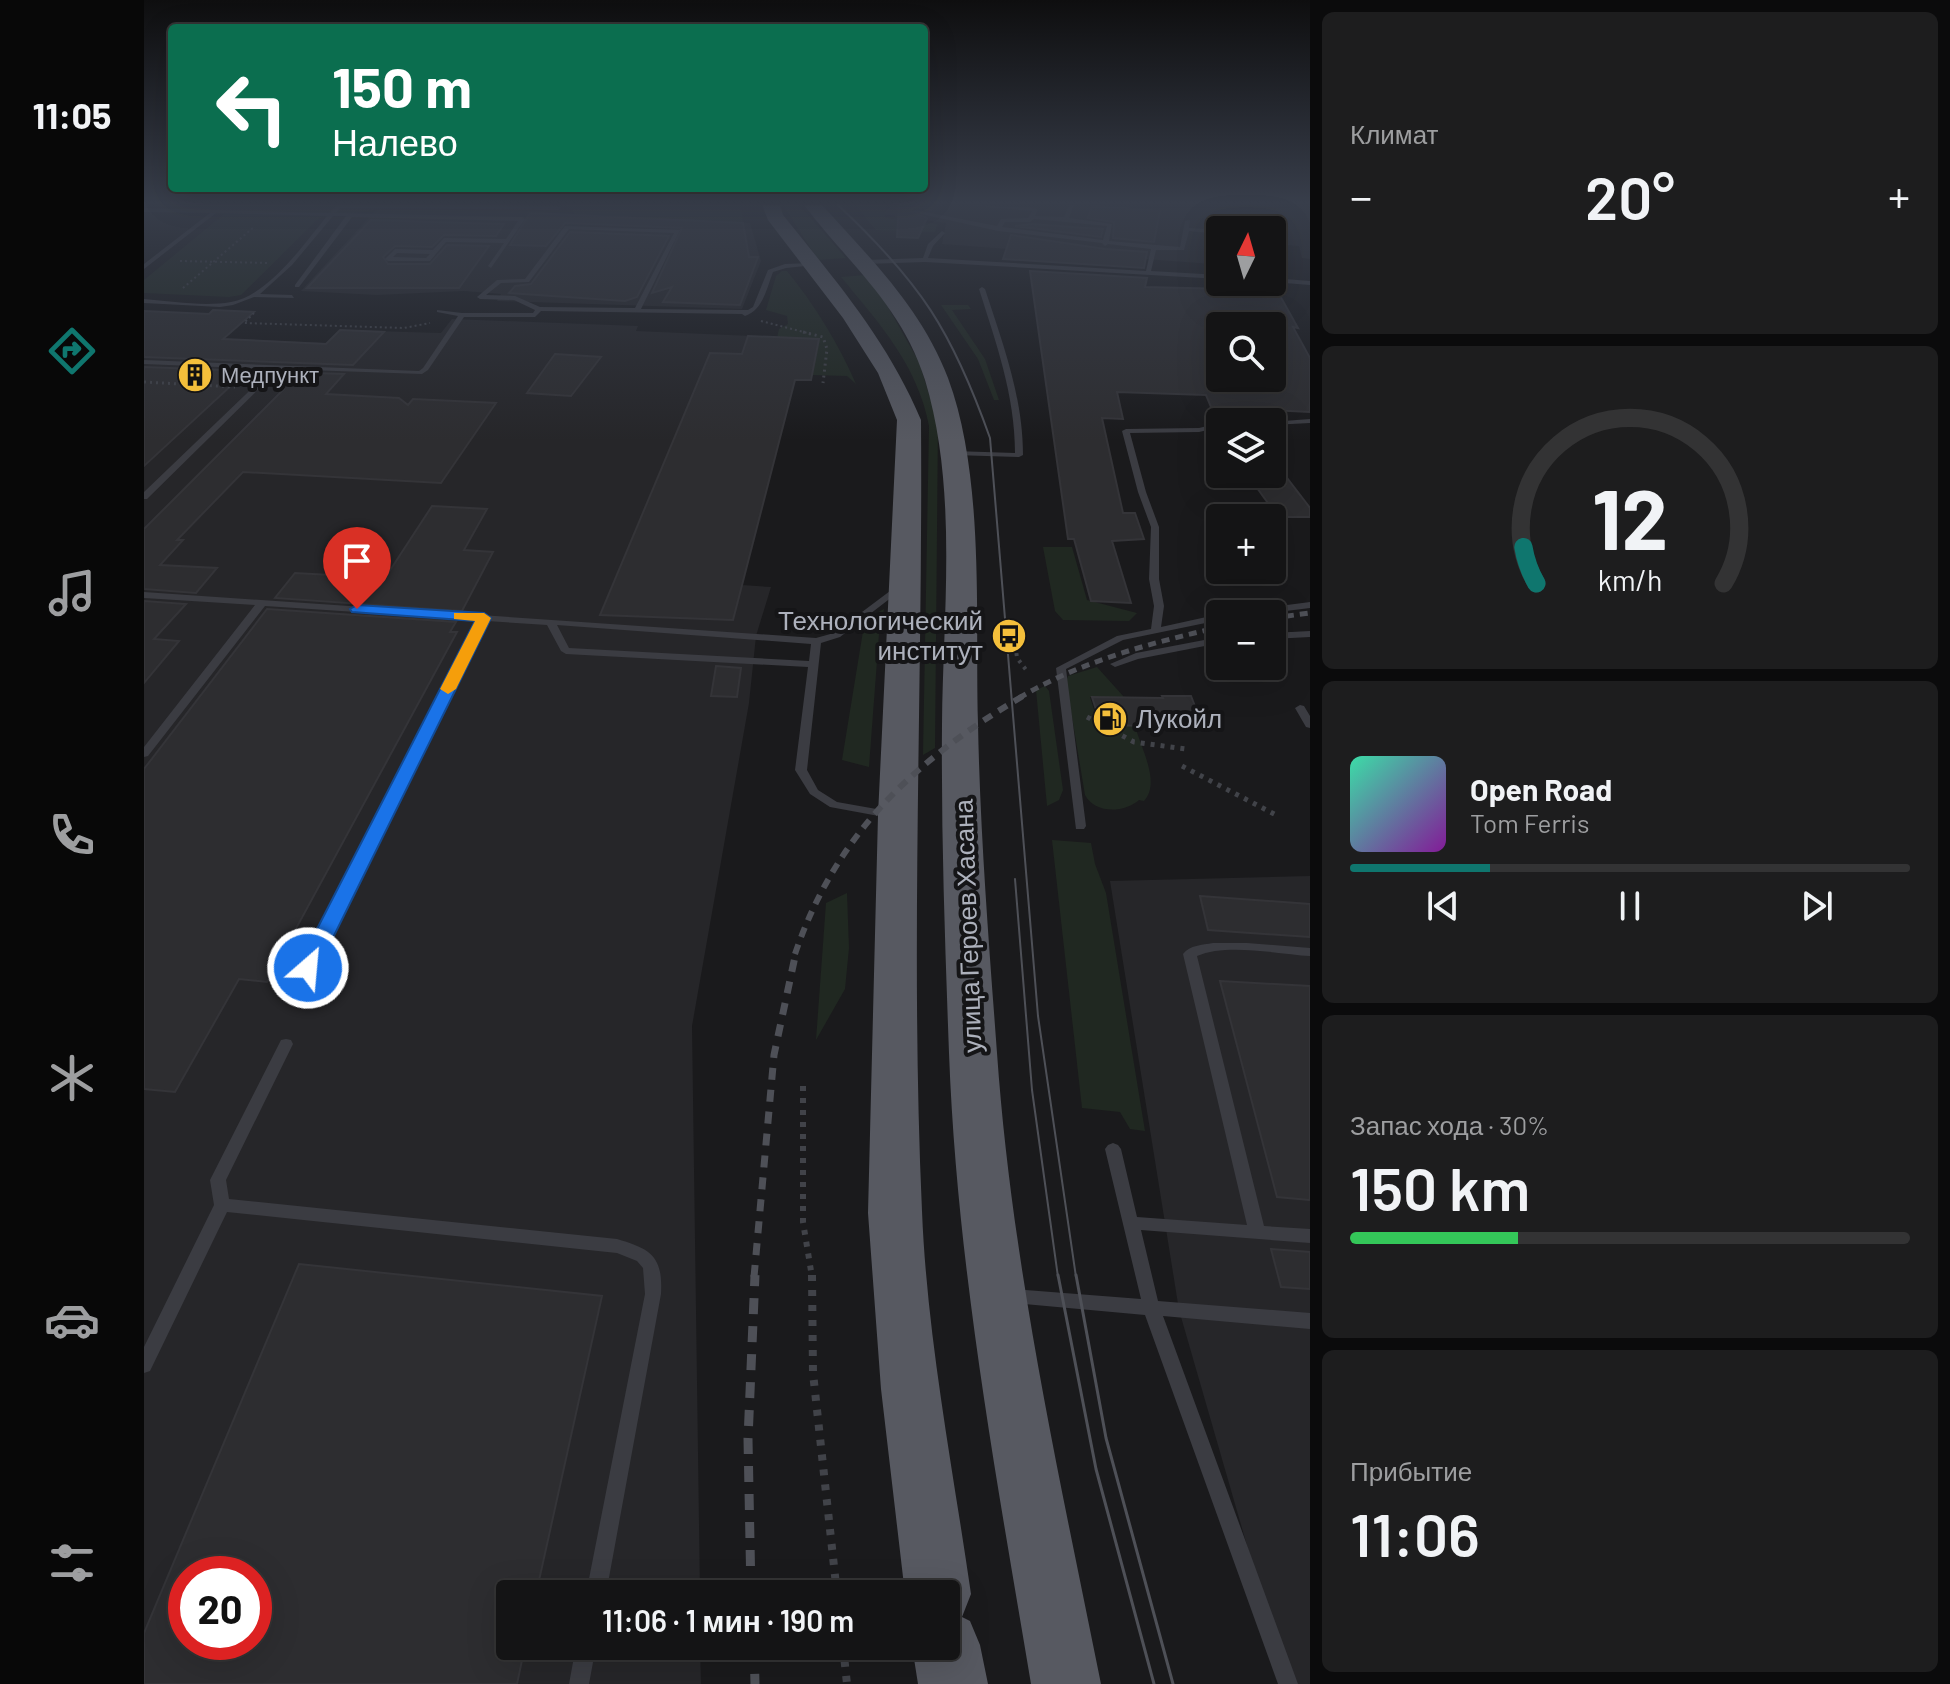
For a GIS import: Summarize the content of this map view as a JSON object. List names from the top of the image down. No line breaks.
{"streets":{"main road":["улица Героев Хасана"]},"places":{"building":["Медпункт"],"bus stop":["Технологический институт"],"fuel station":["Лукойл"]},"north":"top","page":{"tabs":"11:05","tile":["Климат",["Запас хода · 30%","150 km"],["Прибытие","11:06"]],"turn":["150 m","Налево"],"heat":["−","20°","+"],"map_buttons":["+","−"],"song":["Open Road","Tom Ferris"],"limit":"20","trip":"11:06 · 1 мин · 190 m","gauge":["12","km/h"]}}
